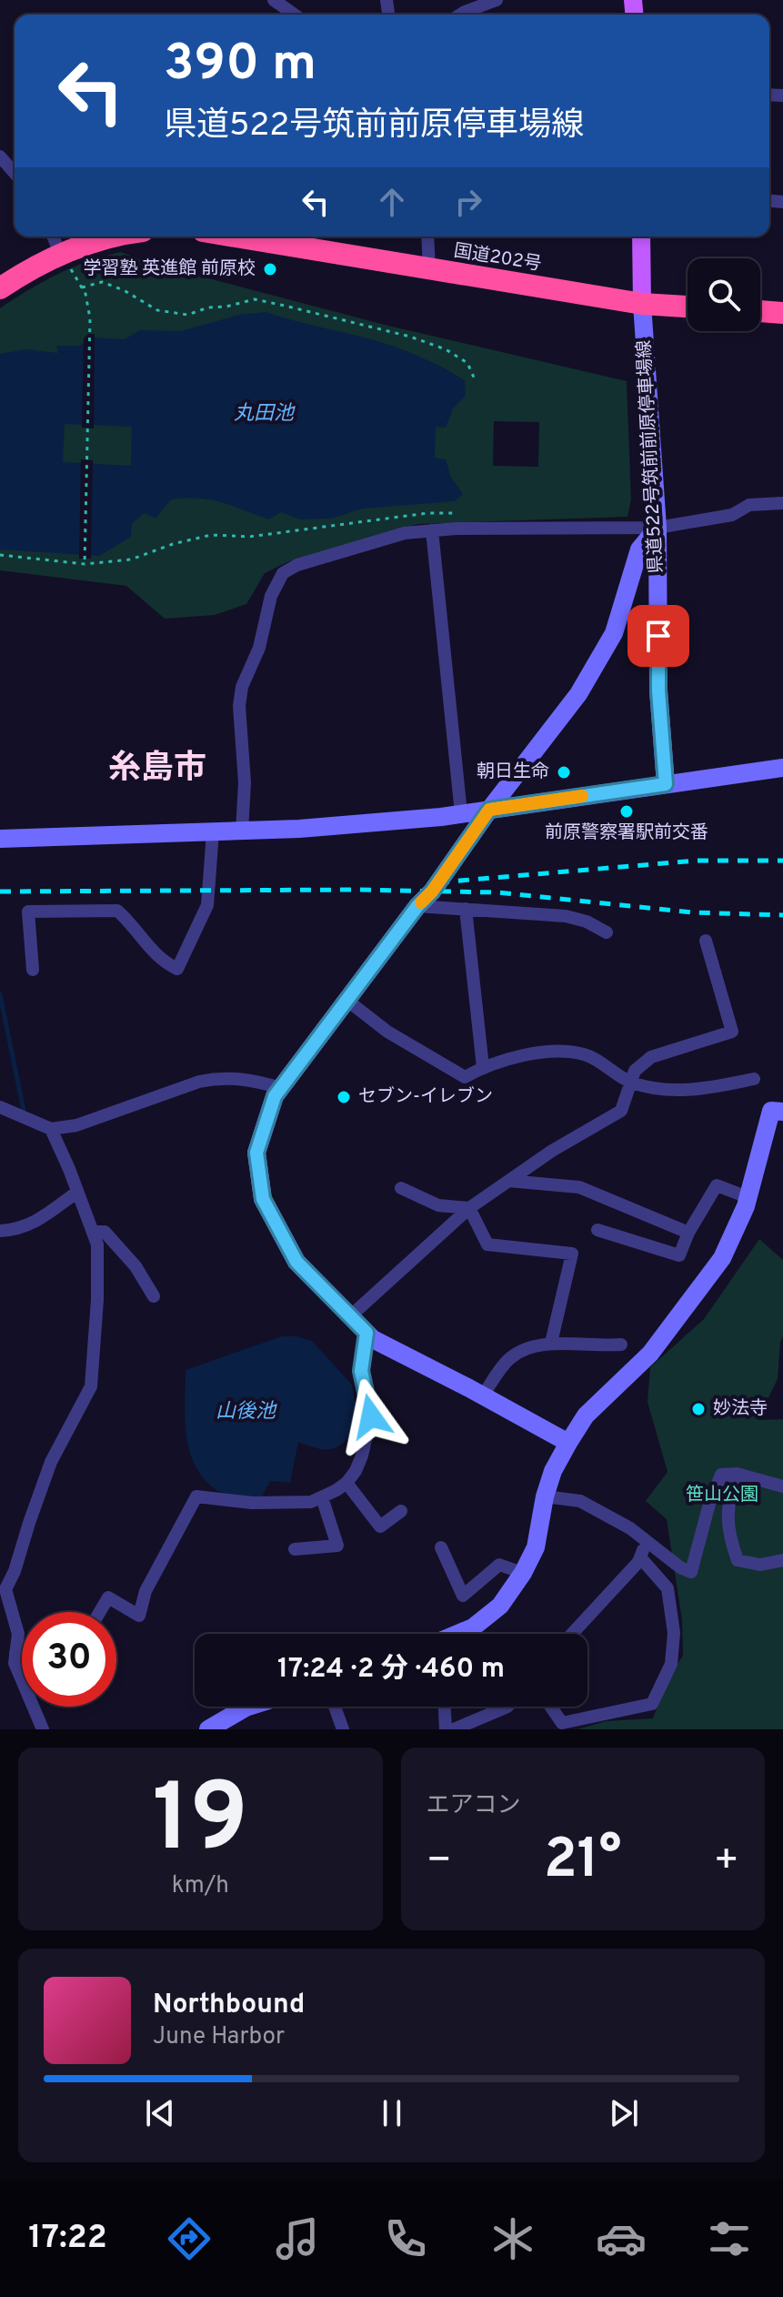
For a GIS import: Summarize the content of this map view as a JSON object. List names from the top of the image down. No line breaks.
{"streets":{"highway":["国道202号"],"street":["県道522号筑前前原停車場線"]},"crossings":[["国道202号","県道522号筑前前原停車場線"]],"districts":["糸島市"],"water":["丸田池","山後池"],"parks":["笹山公園"],"places":["学習塾 英進館 前原校","朝日生命","前原警察署駅前交番","セブン-イレブン","妙法寺"],"page":{"turn":["390 m","県道522号筑前前原停車場線"],"limit":"30","trip":"17:24 · 2 分 · 460 m","tile":[["19","km/h"],"エアコン"],"heat":["−","21°","+"],"song":["Northbound","June Harbor"],"tabs":"17:22"}}
